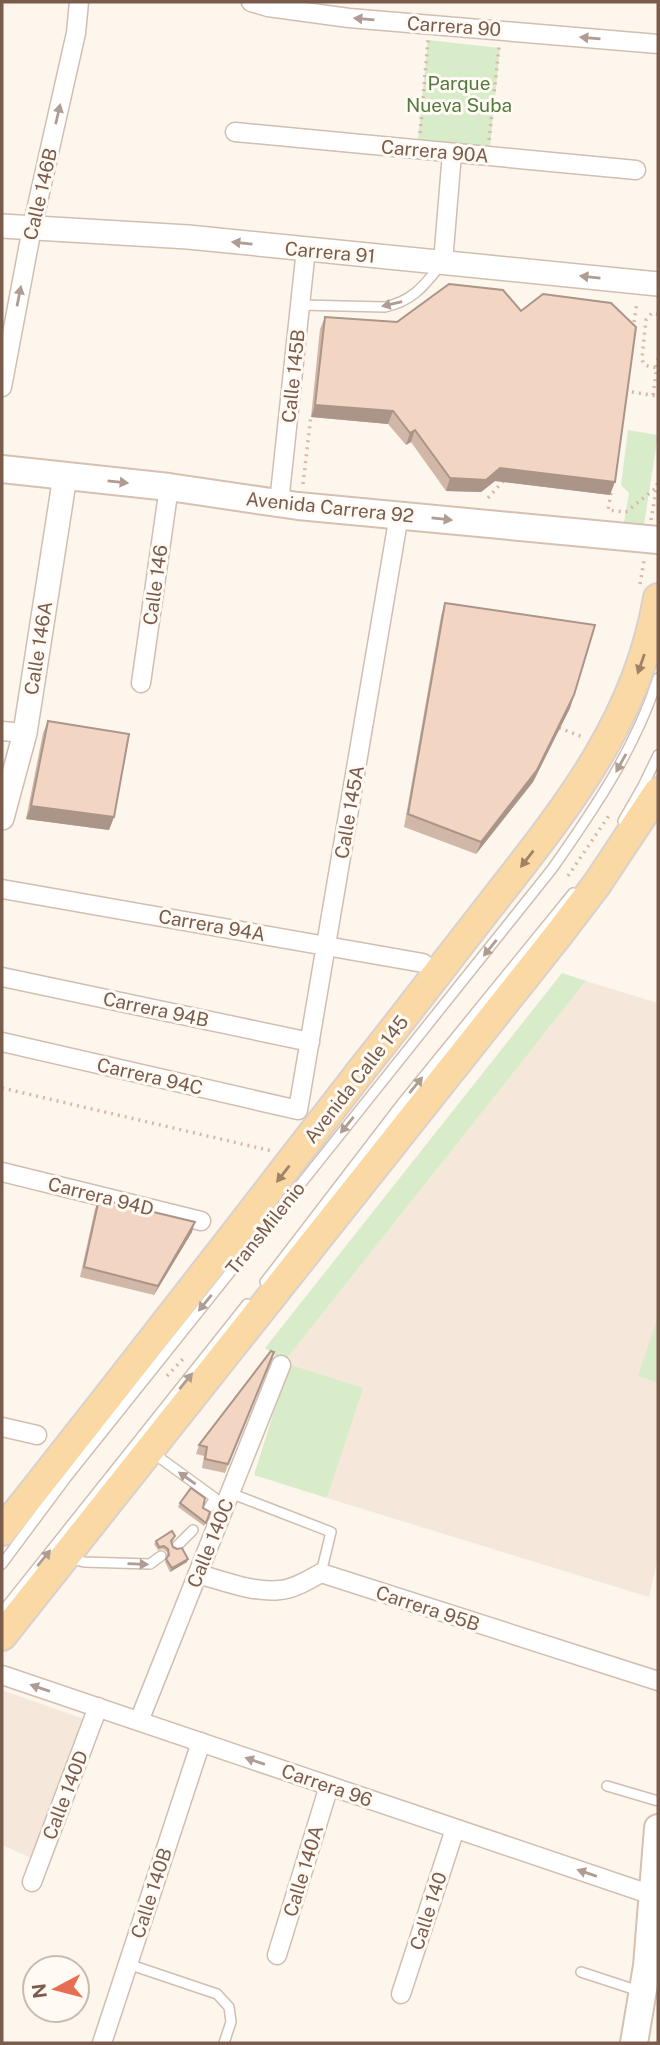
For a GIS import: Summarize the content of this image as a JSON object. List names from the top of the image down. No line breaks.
{"streets":{"main road":["Avenida Carrera 92","Avenida Calle 145"],"street":["Carrera 90","Carrera 90A","Calle 146B","Carrera 91","Calle 145B","Calle 146","Calle 146A","Calle 145A","Carrera 94A","Carrera 94B","Carrera 94C","Carrera 94D","Calle 140C","Carrera 95B","Carrera 96","Calle 140D","Calle 140A","Calle 140B","Calle 140"],"lane":["TransMilenio"]},"crossings":[["Calle 146B","Carrera 91"],["Carrera 91","Calle 145B"],["Calle 145B","Avenida Carrera 92"],["Avenida Carrera 92","Calle 146"],["Avenida Carrera 92","Calle 146A"],["Avenida Carrera 92","Calle 145A"],["Calle 145A","Carrera 94A"],["Calle 145A","Carrera 94B"],["Calle 145A","Carrera 94C"],["Calle 140C","Carrera 96"],["Carrera 96","Calle 140D"],["Carrera 96","Calle 140A"],["Carrera 96","Calle 140B"],["Carrera 96","Calle 140"]],"one_way":["Carrera 90","Calle 146B","Carrera 91","Avenida Carrera 92","Carrera 96"],"parks":["Parque Nueva Suba"],"north":"left"}
